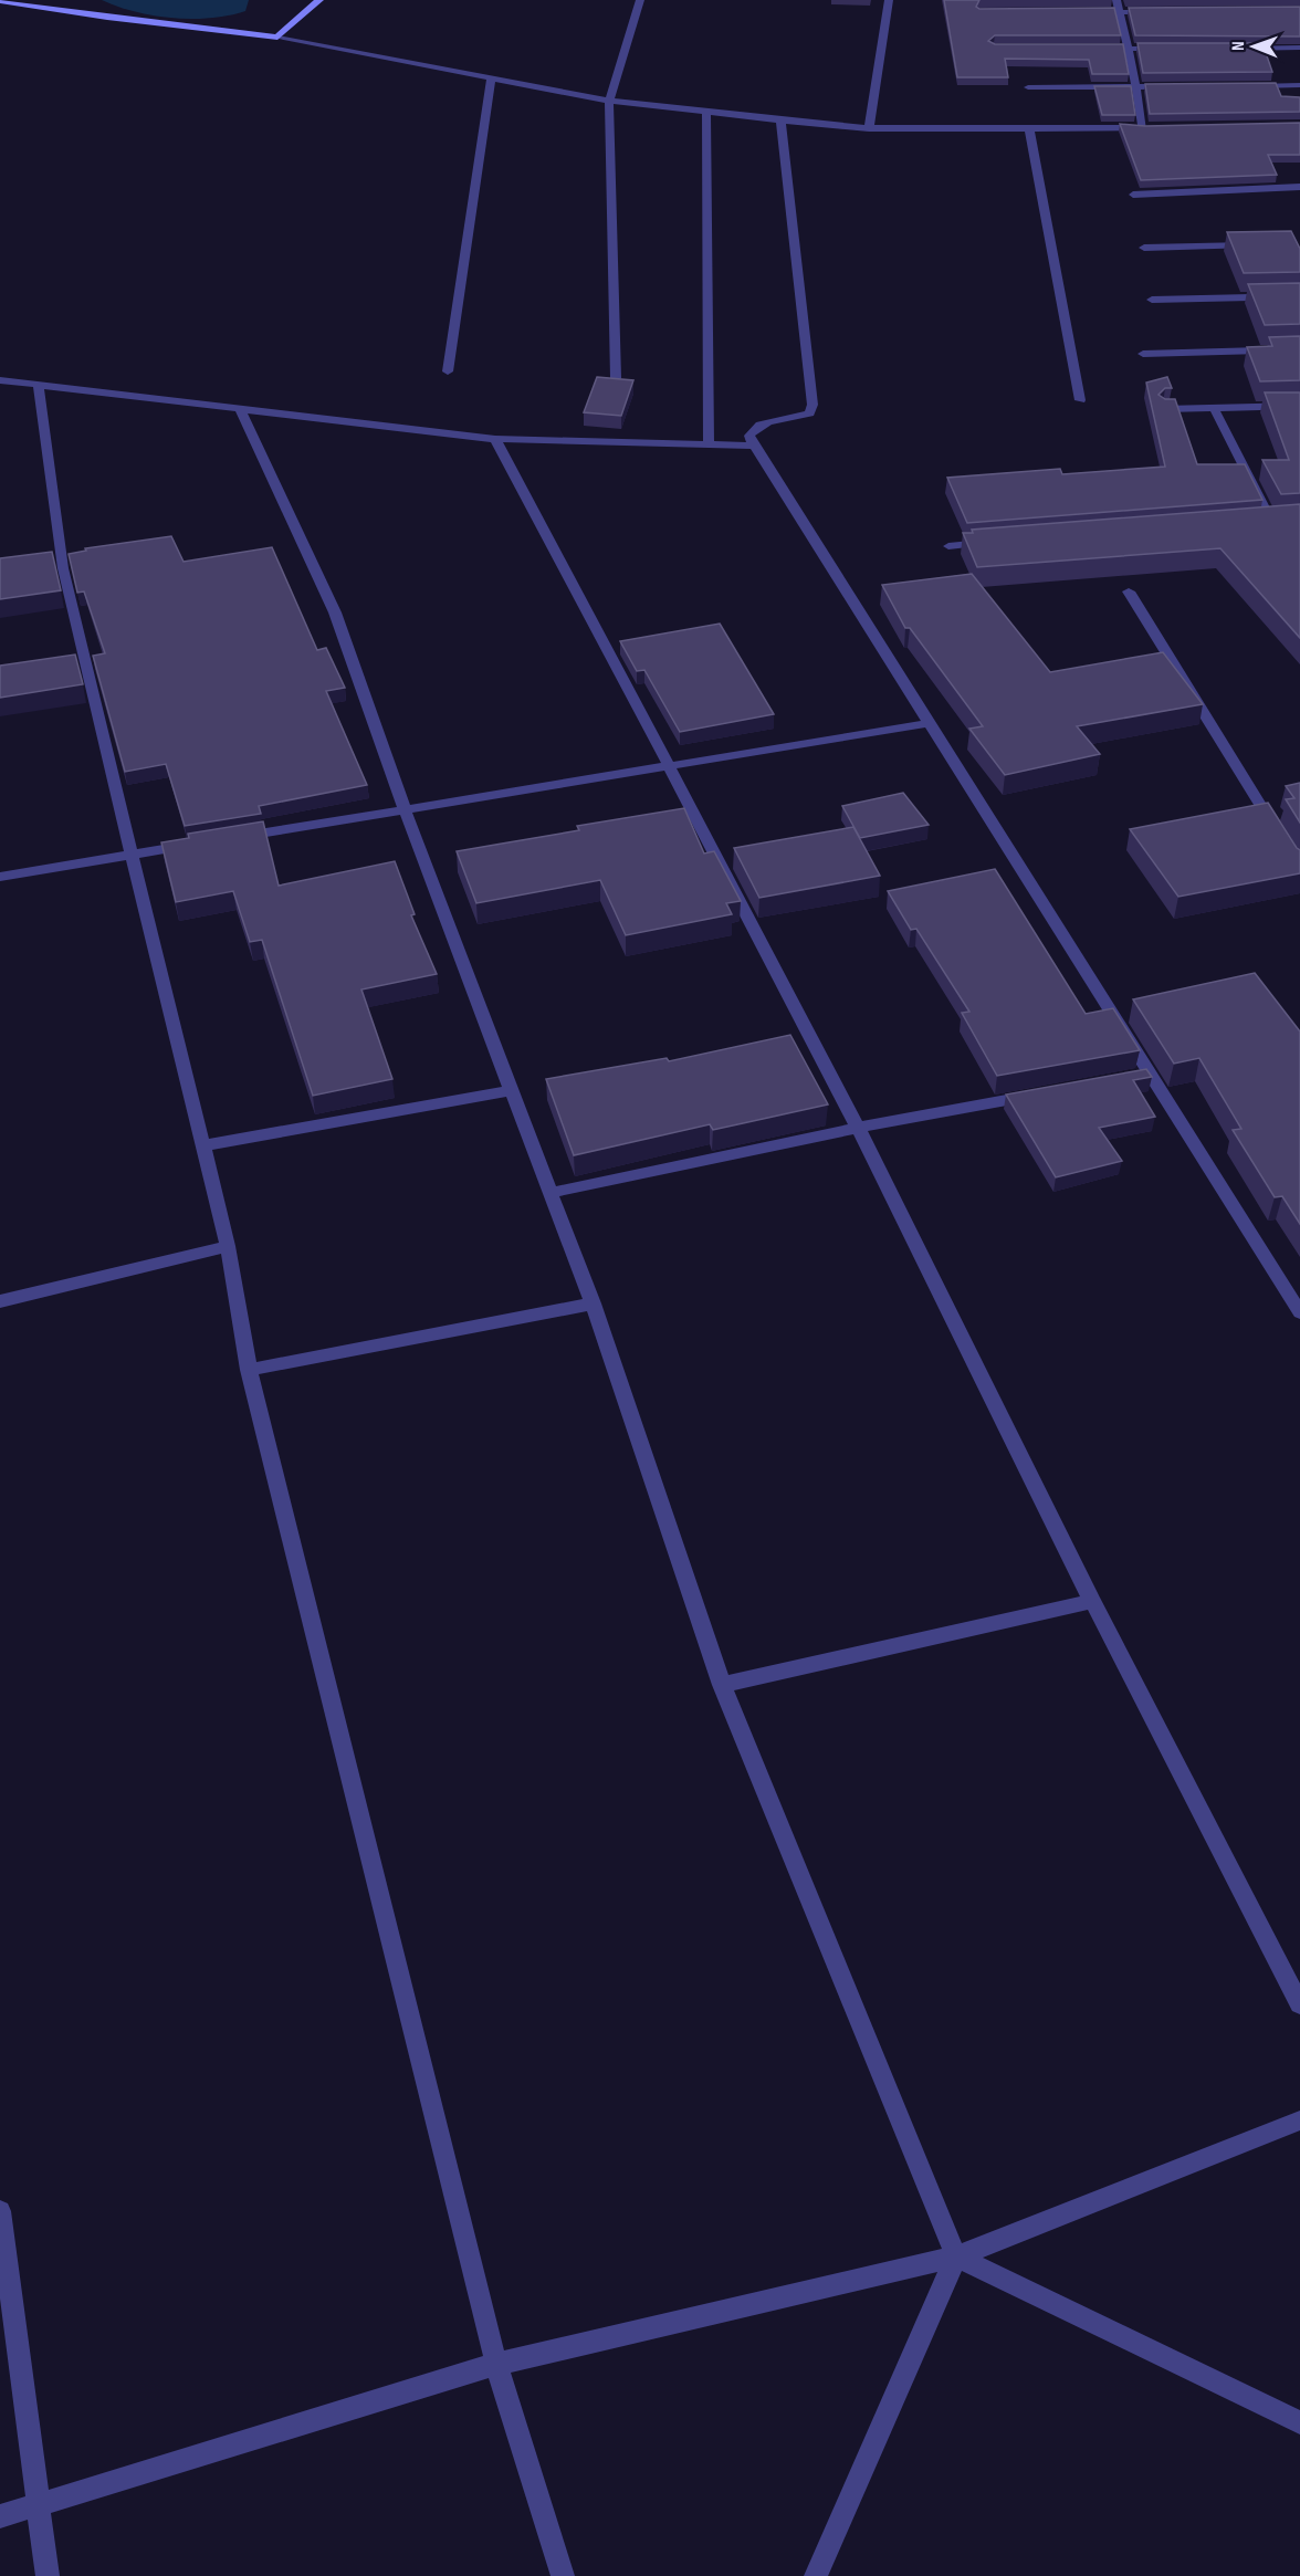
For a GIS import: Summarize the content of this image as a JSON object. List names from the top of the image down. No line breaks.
{"north":"left"}
